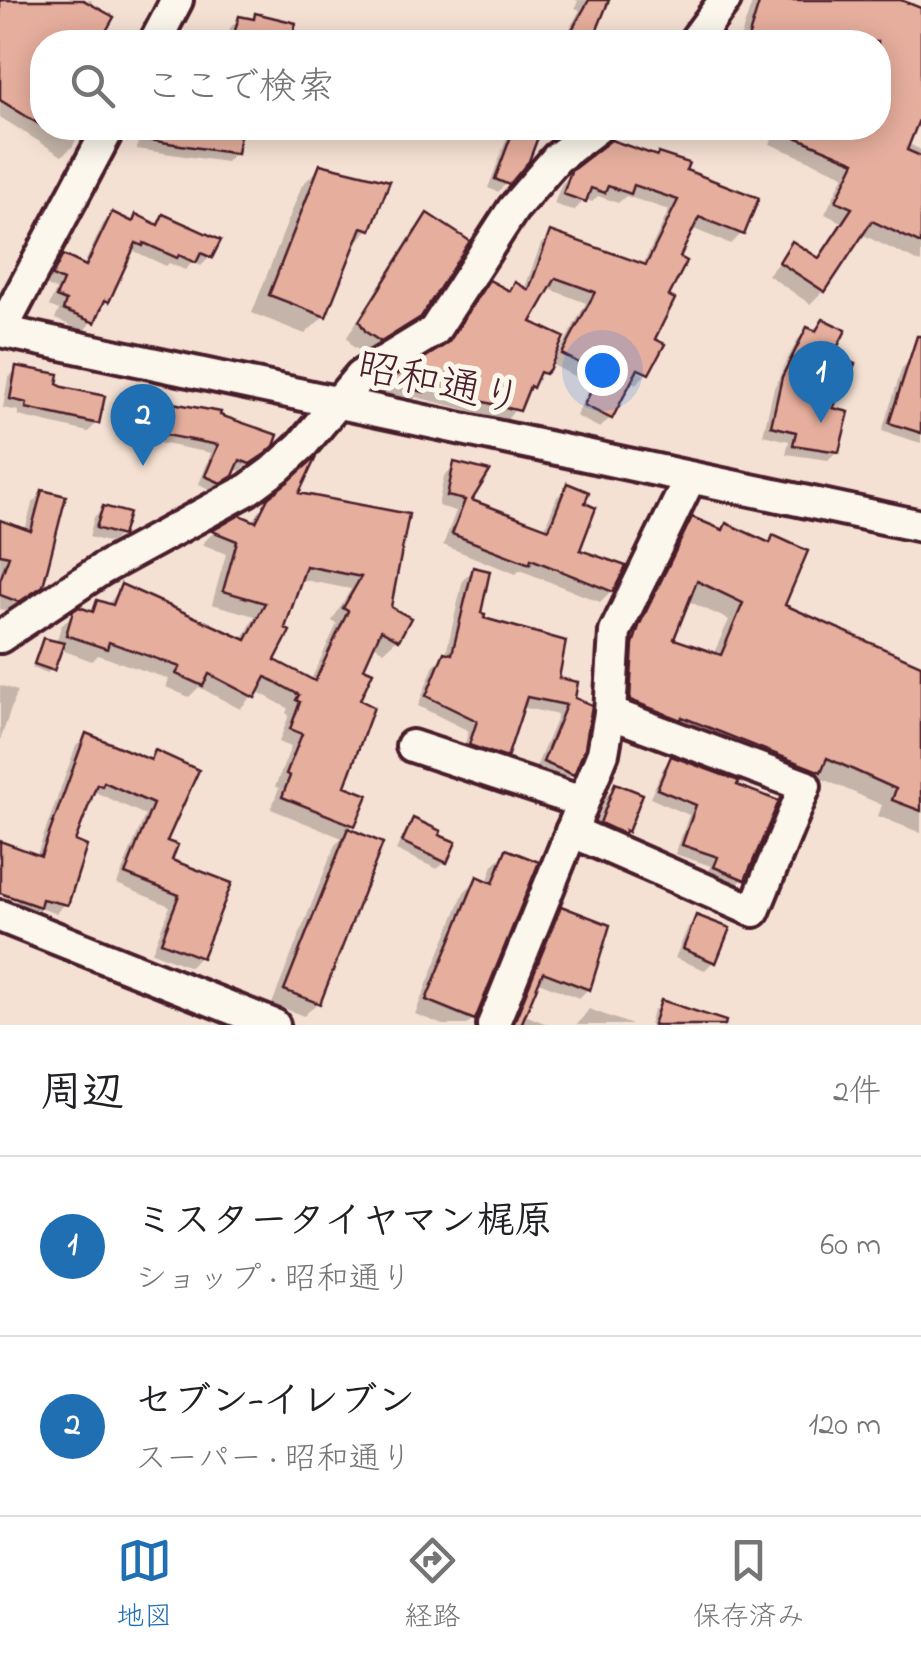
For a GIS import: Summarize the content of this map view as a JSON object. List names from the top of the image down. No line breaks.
{"streets":{"street":["昭和通り"]},"page":{"search":"ここで検索","pins":["1","2"],"heading":["周辺","2件"],"list":[{"mark":"1","name":"ミスタータイヤマン梶原","note":"ショップ · 昭和通り","value":"60 m"},{"mark":"2","name":"セブン-イレブン","note":"スーパー · 昭和通り","value":"120 m"}],"nav":["地図","経路","保存済み"]}}
